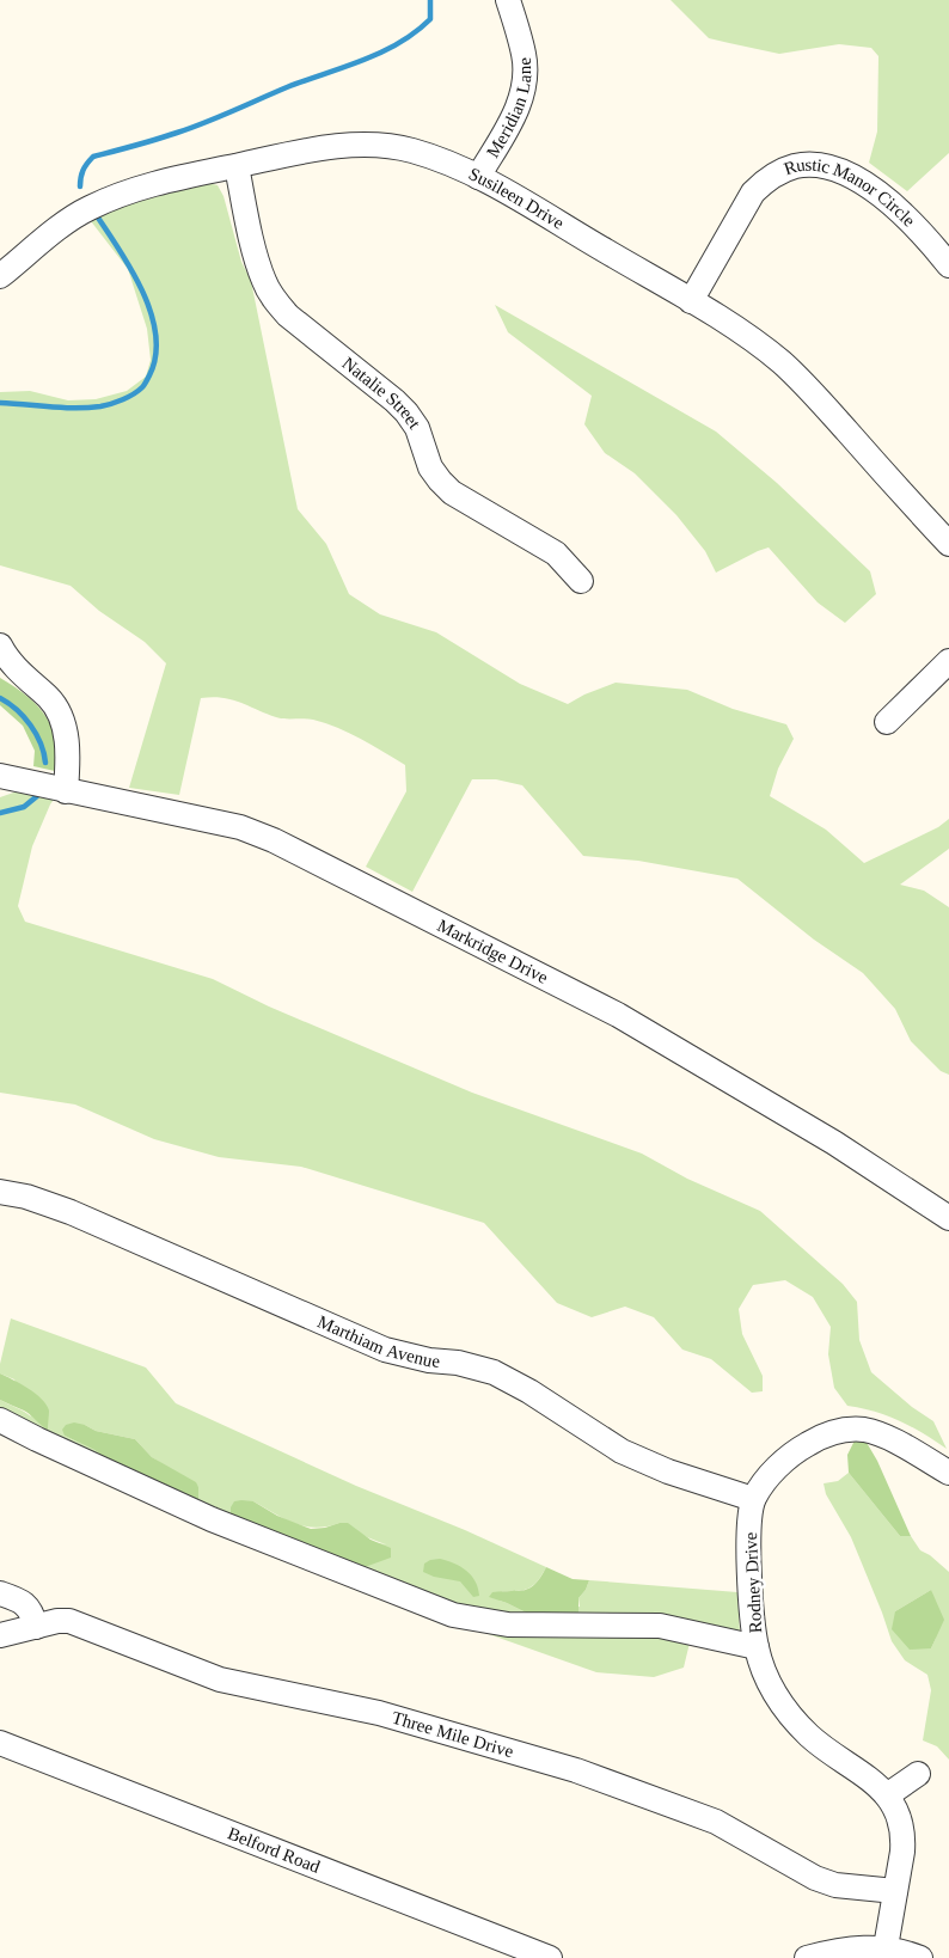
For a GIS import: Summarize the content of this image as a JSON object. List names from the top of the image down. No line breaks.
{"streets":{"street":["Meridian Lane","Susileen Drive","Rustic Manor Circle","Natalie Street","Markridge Drive","Marthiam Avenue","Rodney Drive","Three Mile Drive","Belford Road"]},"crossings":[["Meridian Lane","Susileen Drive"],["Susileen Drive","Rustic Manor Circle"],["Susileen Drive","Natalie Street"],["Marthiam Avenue","Rodney Drive"],["Rodney Drive","Three Mile Drive"]]}
